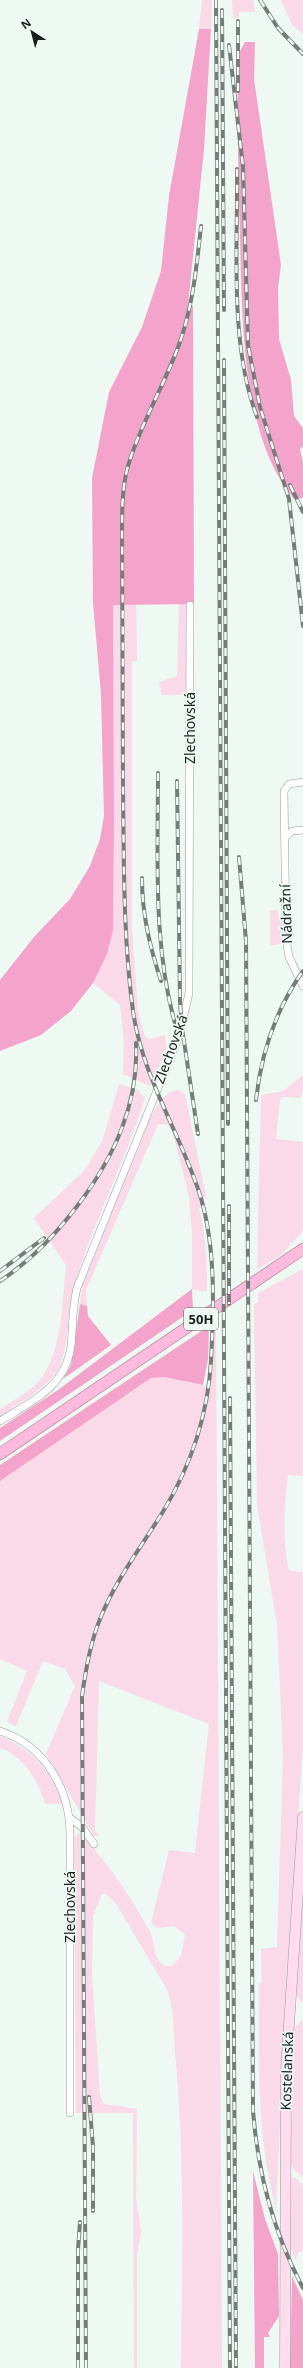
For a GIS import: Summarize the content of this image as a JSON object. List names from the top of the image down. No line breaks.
{"streets":{"main road":["50H","Kostelanská"],"street":["Zlechovská","Nádražní"]},"north":"top left"}
